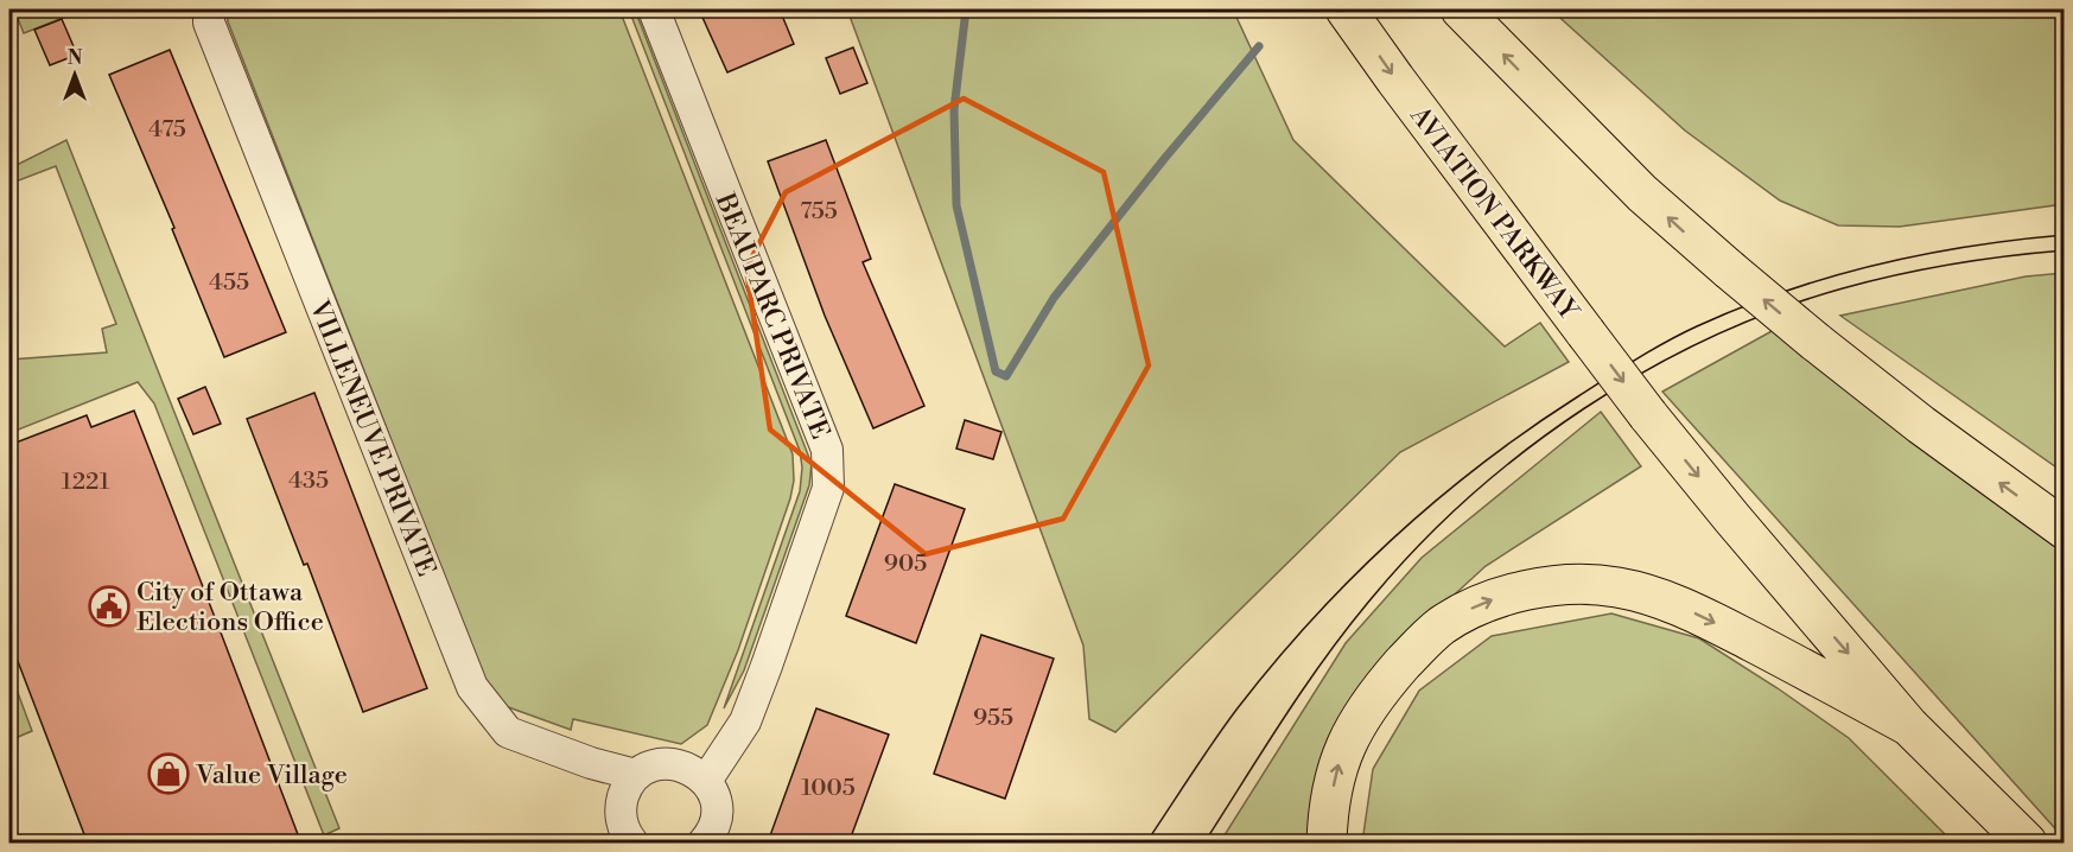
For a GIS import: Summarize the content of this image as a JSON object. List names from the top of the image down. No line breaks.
{"streets":{"main road":["AVIATION PARKWAY"],"street":["BEAUPARC PRIVATE","VILLENEUVE PRIVATE"]},"places":{"public building":["City of Ottawa Elections Office"],"shop":["Value Village"]},"house_numbers":["475","755","455","435","1221","905","955","1005"],"north":"top"}
